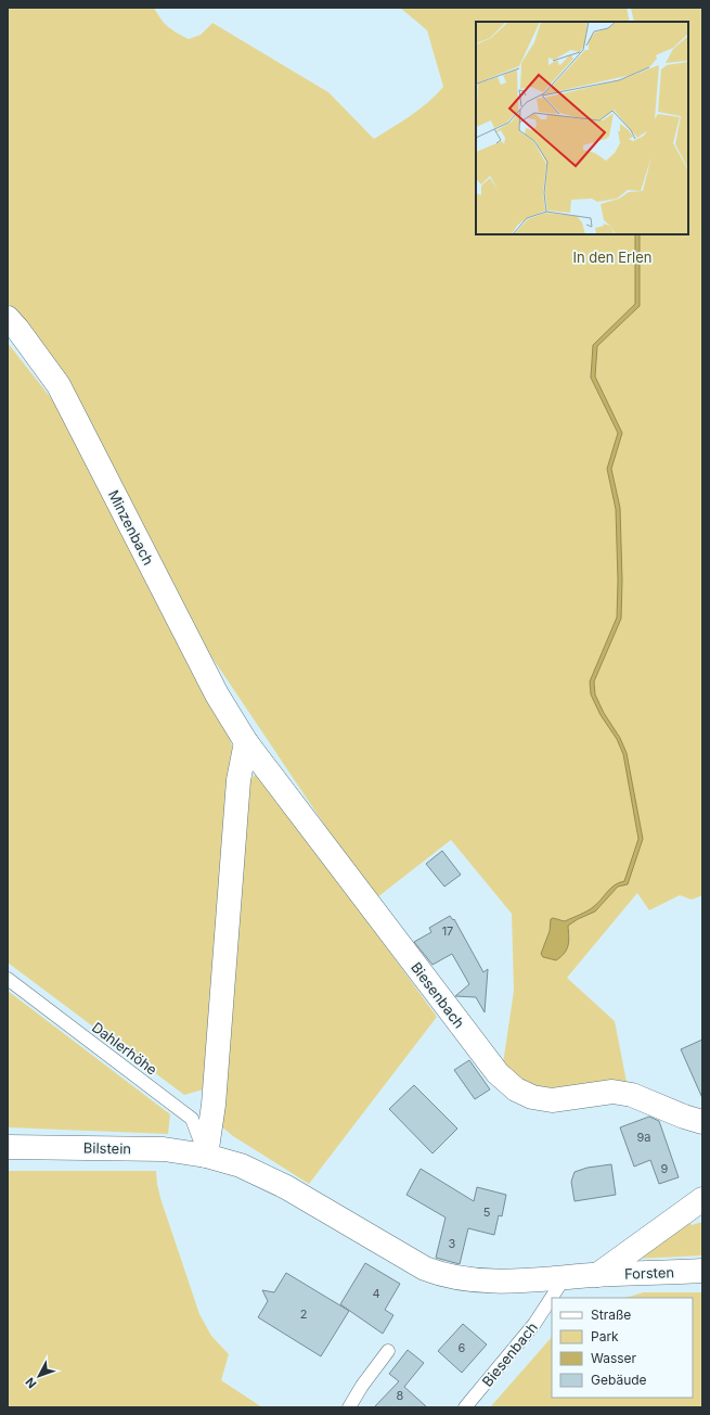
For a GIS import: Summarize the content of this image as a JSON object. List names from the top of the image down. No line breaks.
{"streets":{"street":["Minzenbach","Biesenbach","Bilstein","Forsten"],"lane":["Dahlerhöhe"]},"crossings":[["Minzenbach","Biesenbach"],["Dahlerhöhe","Bilstein"]],"parks":["In den Erlen"],"house_numbers":["17","9a","9","5","3","4","2","6","8"],"legend":["Straße","Park","Wasser","Gebäude"],"north":"bottom left"}
